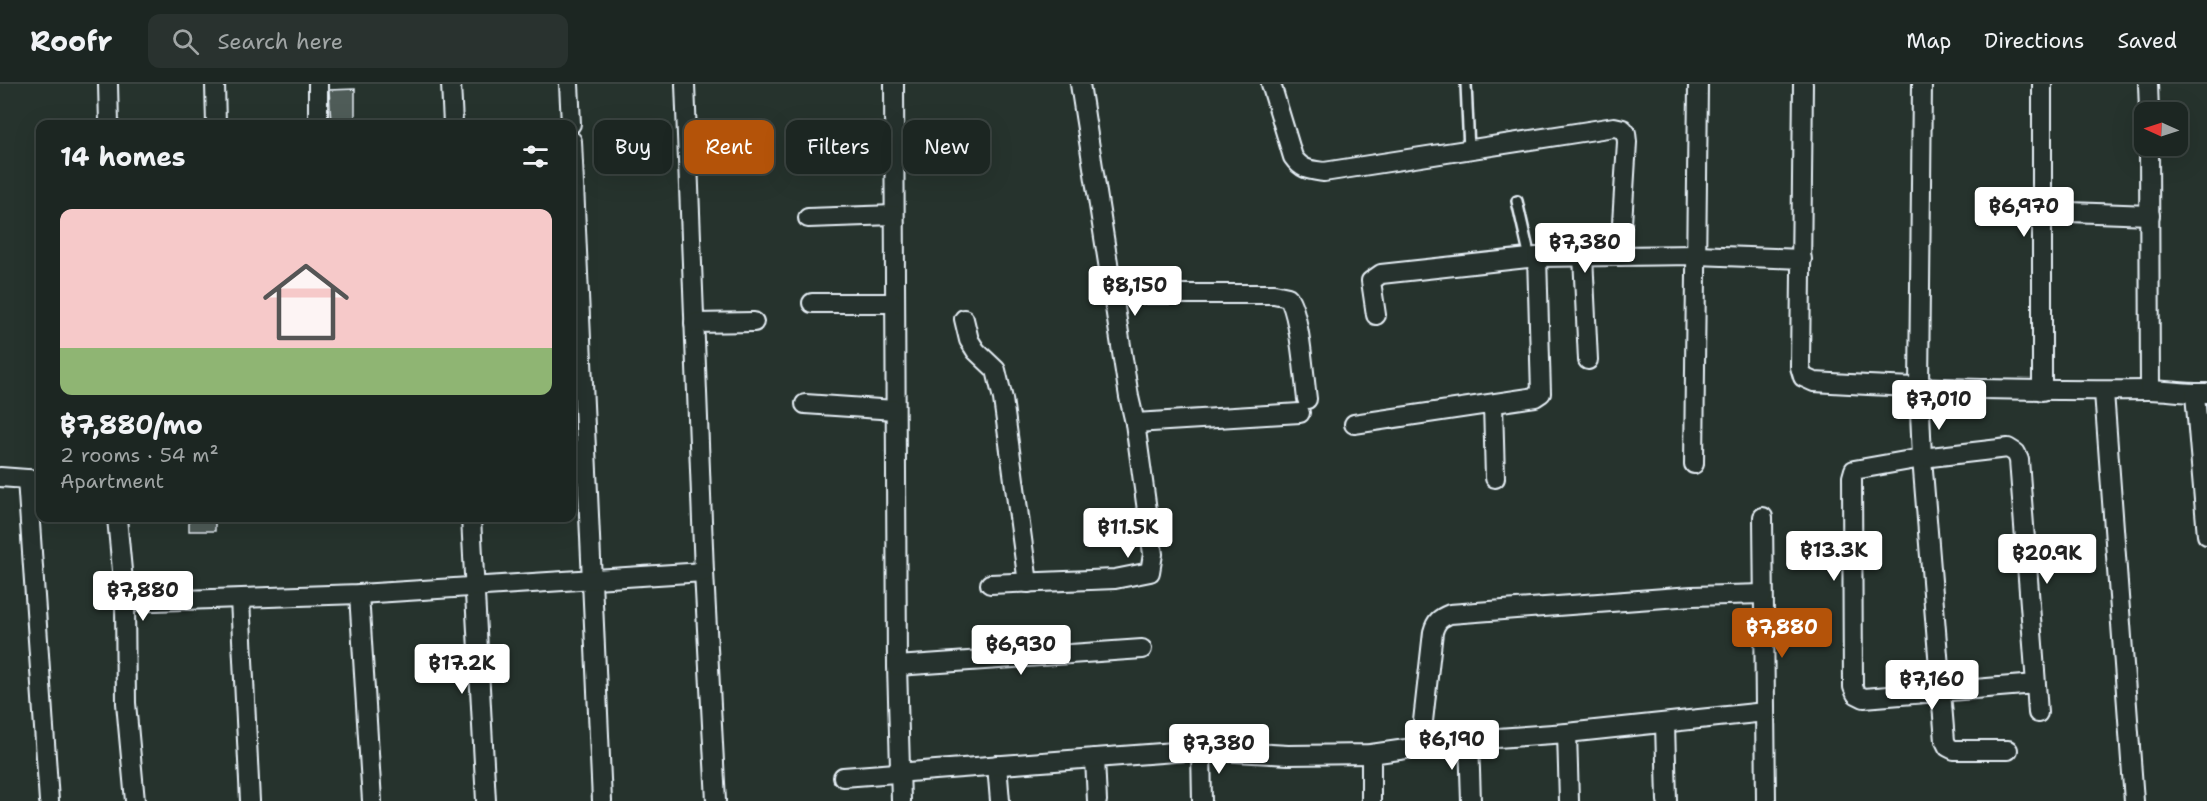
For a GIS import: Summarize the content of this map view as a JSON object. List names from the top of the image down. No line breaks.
{"north":"left","page":{"header":"Roofr","search":"Search here","nav":["Map","Directions","Saved"],"chip":["Buy","Rent","Filters","New"],"heading":"14 homes","price":["฿6,970","฿7,380","฿8,150","฿7,010","฿11.5K","฿13.3K","฿20.9K","฿7,880","฿7,880","฿6,930","฿17.2K","฿7,160","฿6,190","฿7,380"],"list":[{"name":"฿7,880/mo","note":"2 rooms · 54 m² · Apartment"}]}}
